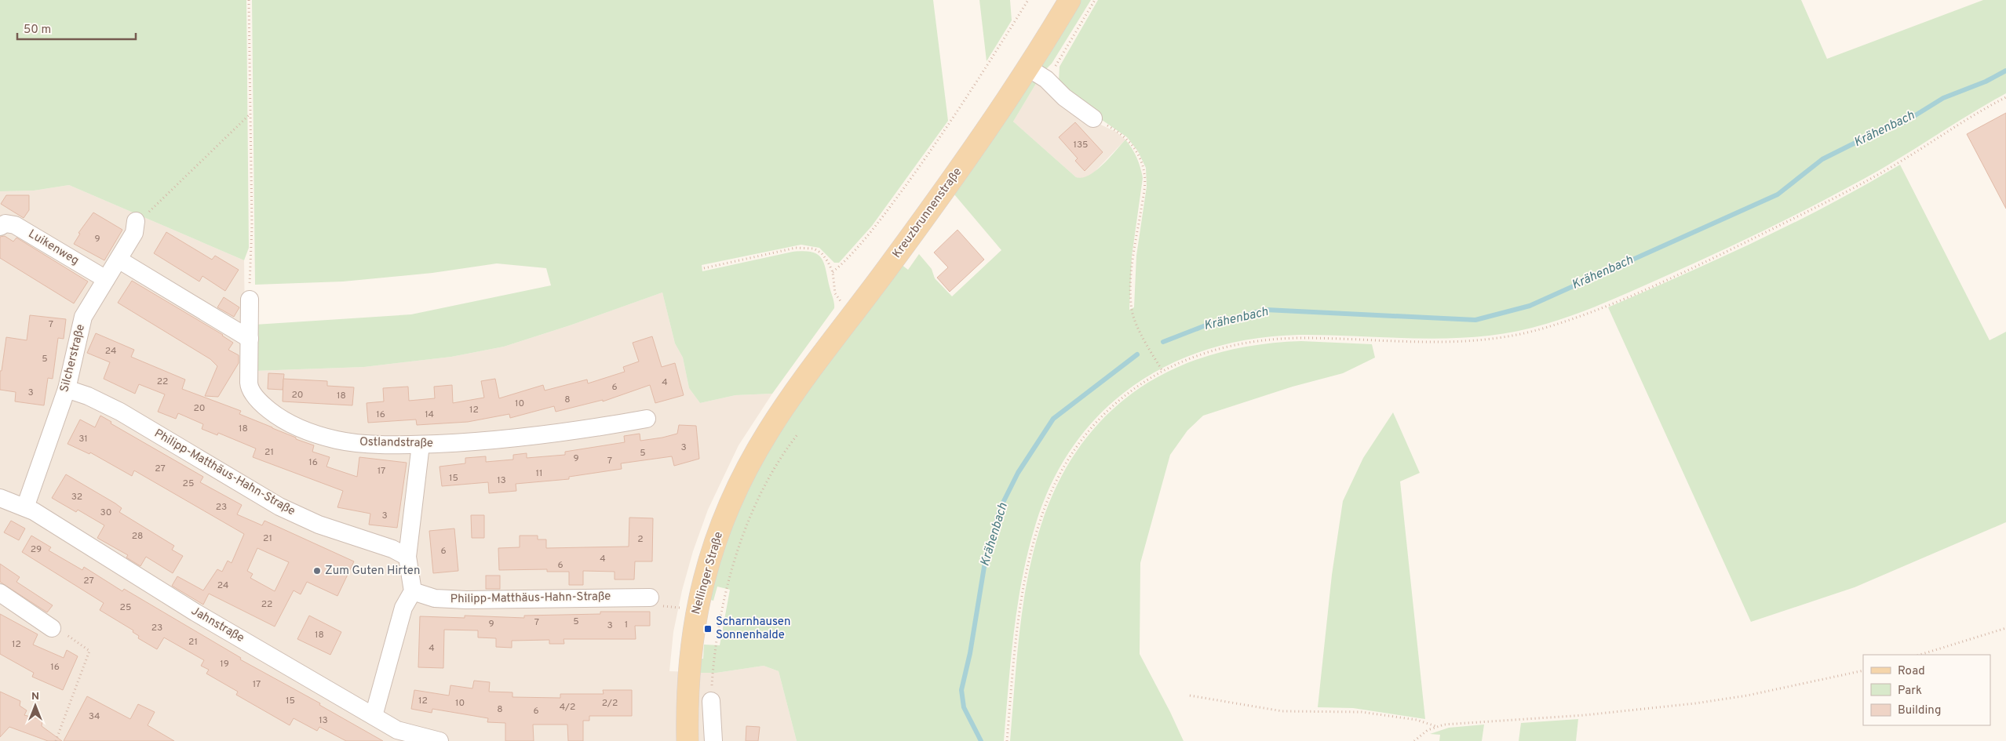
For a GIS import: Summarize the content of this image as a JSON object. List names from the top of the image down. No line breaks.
{"streets":{"main road":["Kreuzbrunnenstraße","Nellinger Straße"],"street":["Luikenweg","Silcherstraße","Ostlandstraße","Philipp-Matthäus-Hahn-Straße","Jahnstraße"]},"crossings":[["Kreuzbrunnenstraße","Nellinger Straße"],["Luikenweg","Silcherstraße"],["Silcherstraße","Philipp-Matthäus-Hahn-Straße"],["Silcherstraße","Jahnstraße"]],"water":["Krähenbach"],"places":{"other":["Zum Guten Hirten"],"transit":["Scharnhausen Sonnenhalde"]},"house_numbers":["135","9","7","24","5","22","4","6","3","20","18","8","10","20","12","16","14","18","31","3","21","5","9","7","16","27","17","11","15","13","25","32","23","30","3","28","21","2","29","6","4","6","27","24","22","25","5","7","9","1","3","23","18","21","12","4","19","16","17","15","12","10","2/2","4/2","8","6","34","13"],"legend":["Road","Park","Building"],"scale_bar":"50 m","north":"top"}
